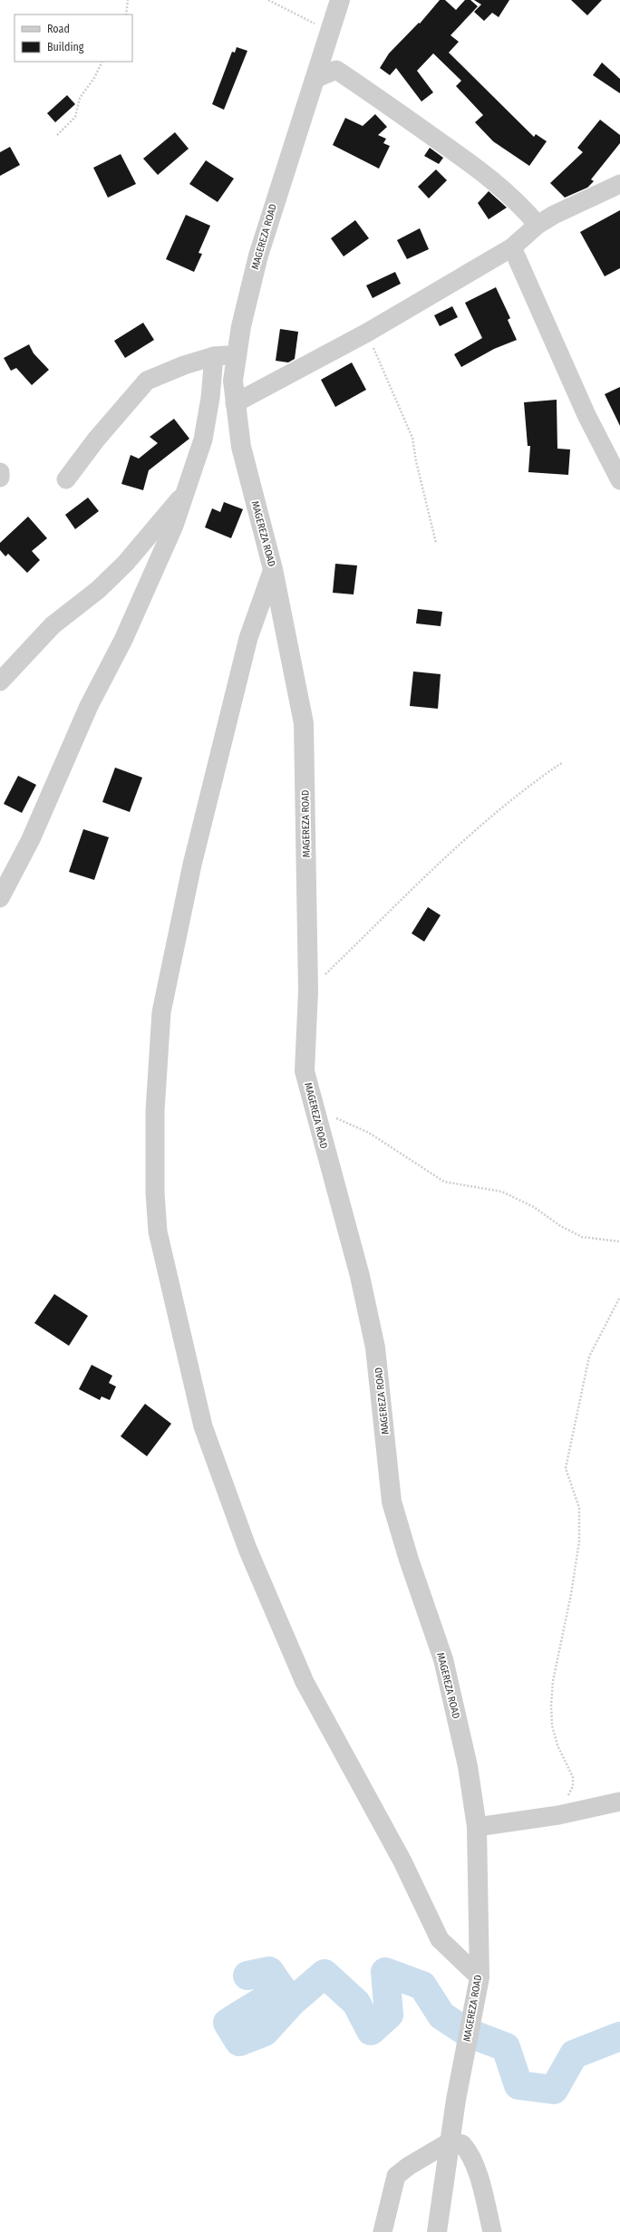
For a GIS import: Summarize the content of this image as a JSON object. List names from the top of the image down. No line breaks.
{"streets":{"street":["MAGEREZA ROAD"]},"legend":["Road","Building"]}
